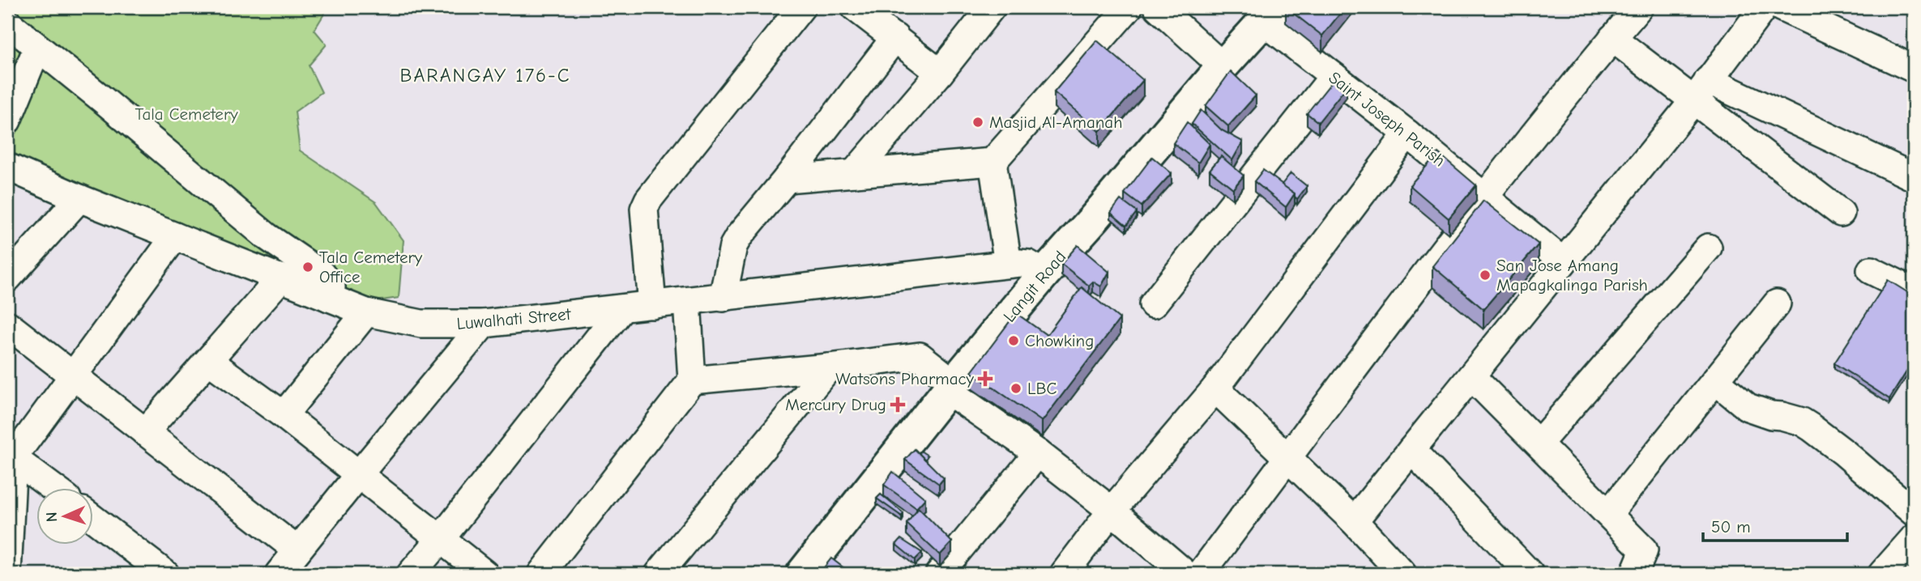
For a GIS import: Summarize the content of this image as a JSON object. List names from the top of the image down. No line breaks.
{"streets":{"main road":["Langit Road"],"street":["Saint Joseph Parish","Luwalhati Street"]},"crossings":[["Saint Joseph Parish","Langit Road"],["Langit Road","Luwalhati Street"]],"districts":["BARANGAY 176-C"],"parks":["Tala Cemetery"],"places":{"other":["Masjid Al-Amanah","Tala Cemetery Office","San Jose Amang Mapagkalinga Parish","Chowking","LBC"],"health":["Watsons Pharmacy","Mercury Drug"]},"scale_bar":"50 m","north":"left"}
